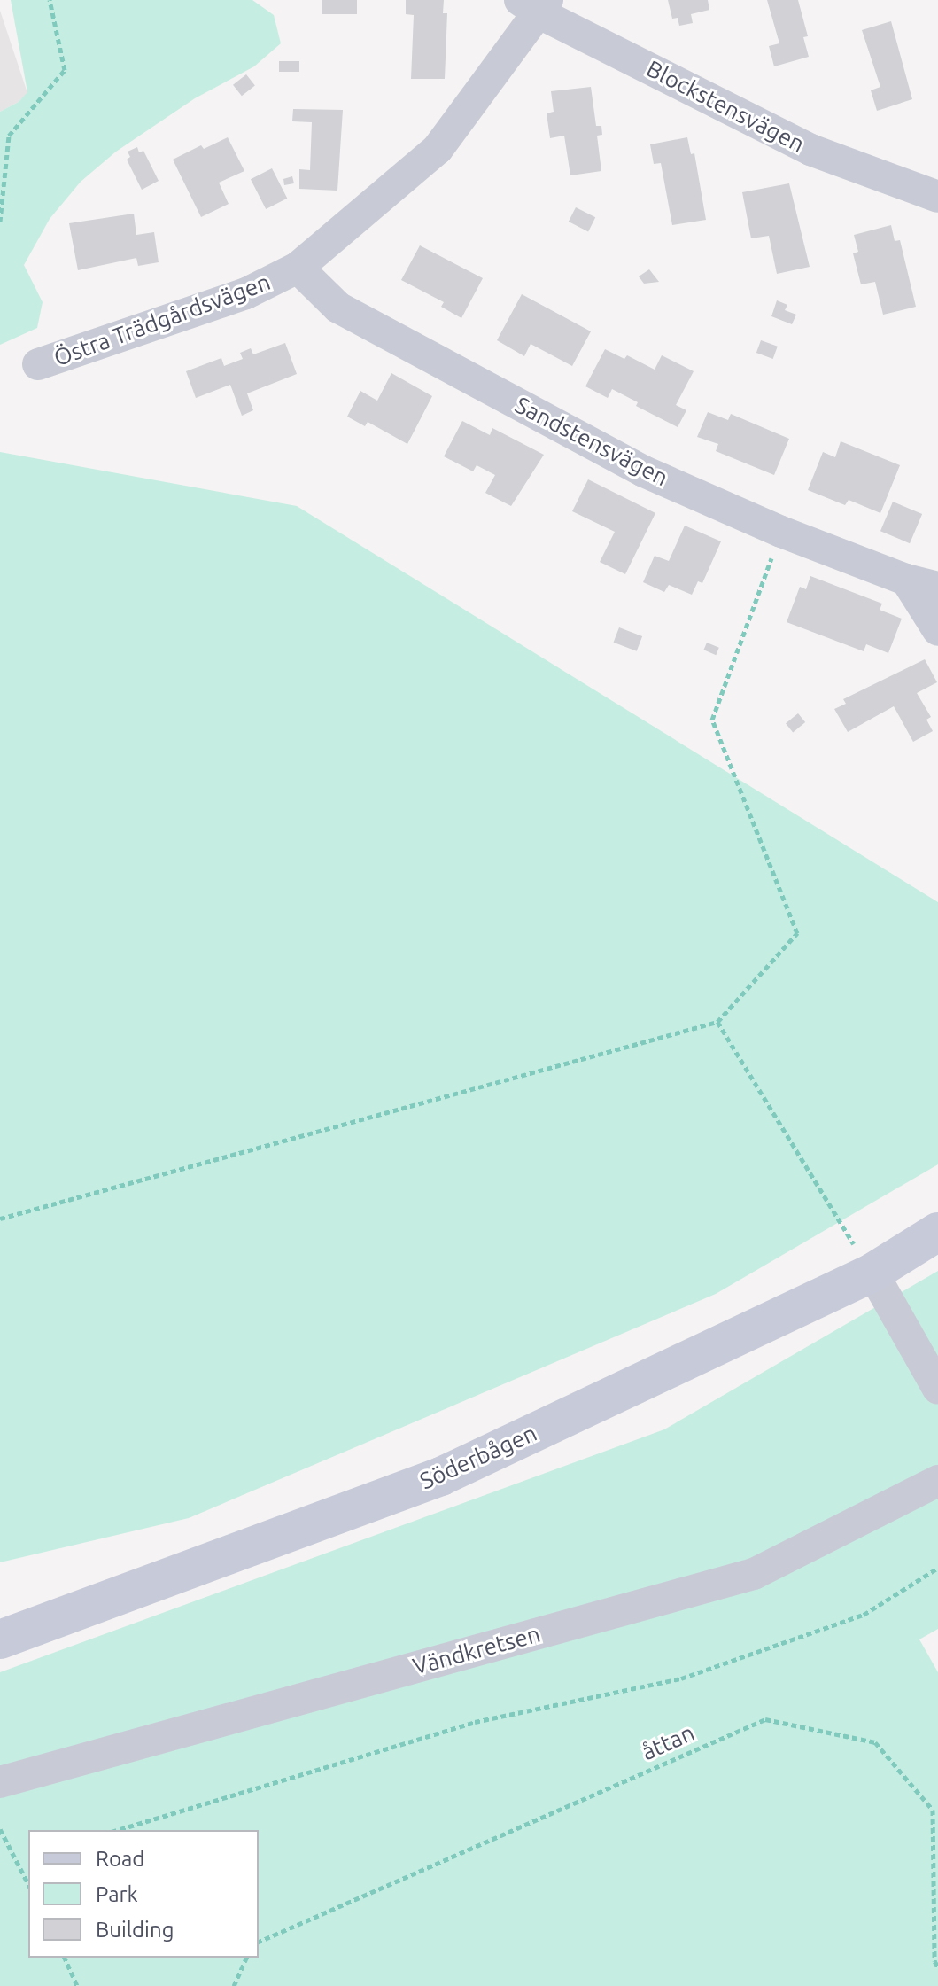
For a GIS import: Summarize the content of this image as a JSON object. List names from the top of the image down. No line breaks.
{"streets":{"street":["Blockstensvägen","Östra Trädgårdsvägen","Sandstensvägen","Söderbågen","Vändkretsen"],"path":["åttan"]},"crossings":[["Blockstensvägen","Östra Trädgårdsvägen"],["Östra Trädgårdsvägen","Sandstensvägen"]],"legend":["Road","Park","Building"]}
